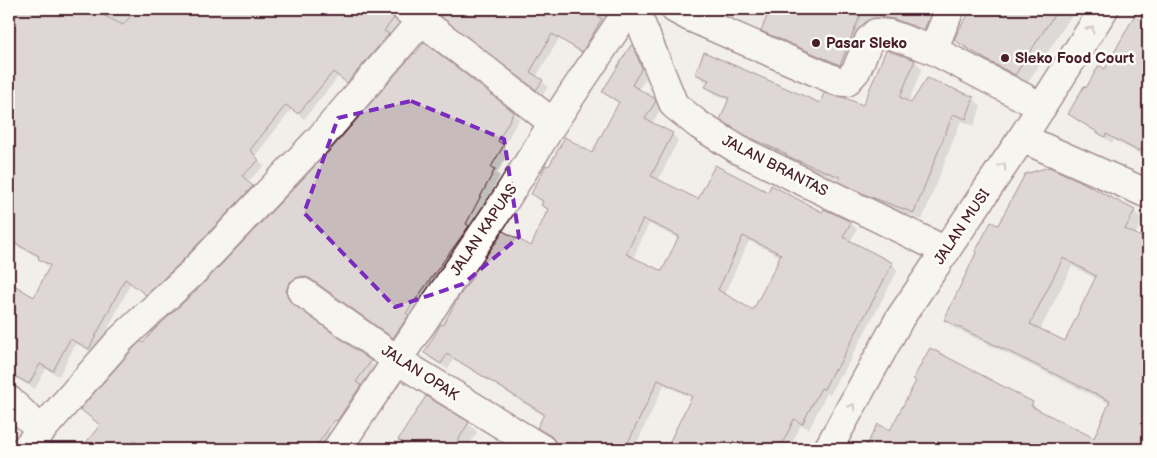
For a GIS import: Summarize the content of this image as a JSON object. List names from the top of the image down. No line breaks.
{"streets":{"street":["JALAN BRANTAS","JALAN MUSI","JALAN KAPUAS","JALAN OPAK"]},"crossings":[["JALAN BRANTAS","JALAN MUSI"],["JALAN KAPUAS","JALAN OPAK"]],"one_way":["JALAN MUSI"],"places":["Pasar Sleko","Sleko Food Court"]}
